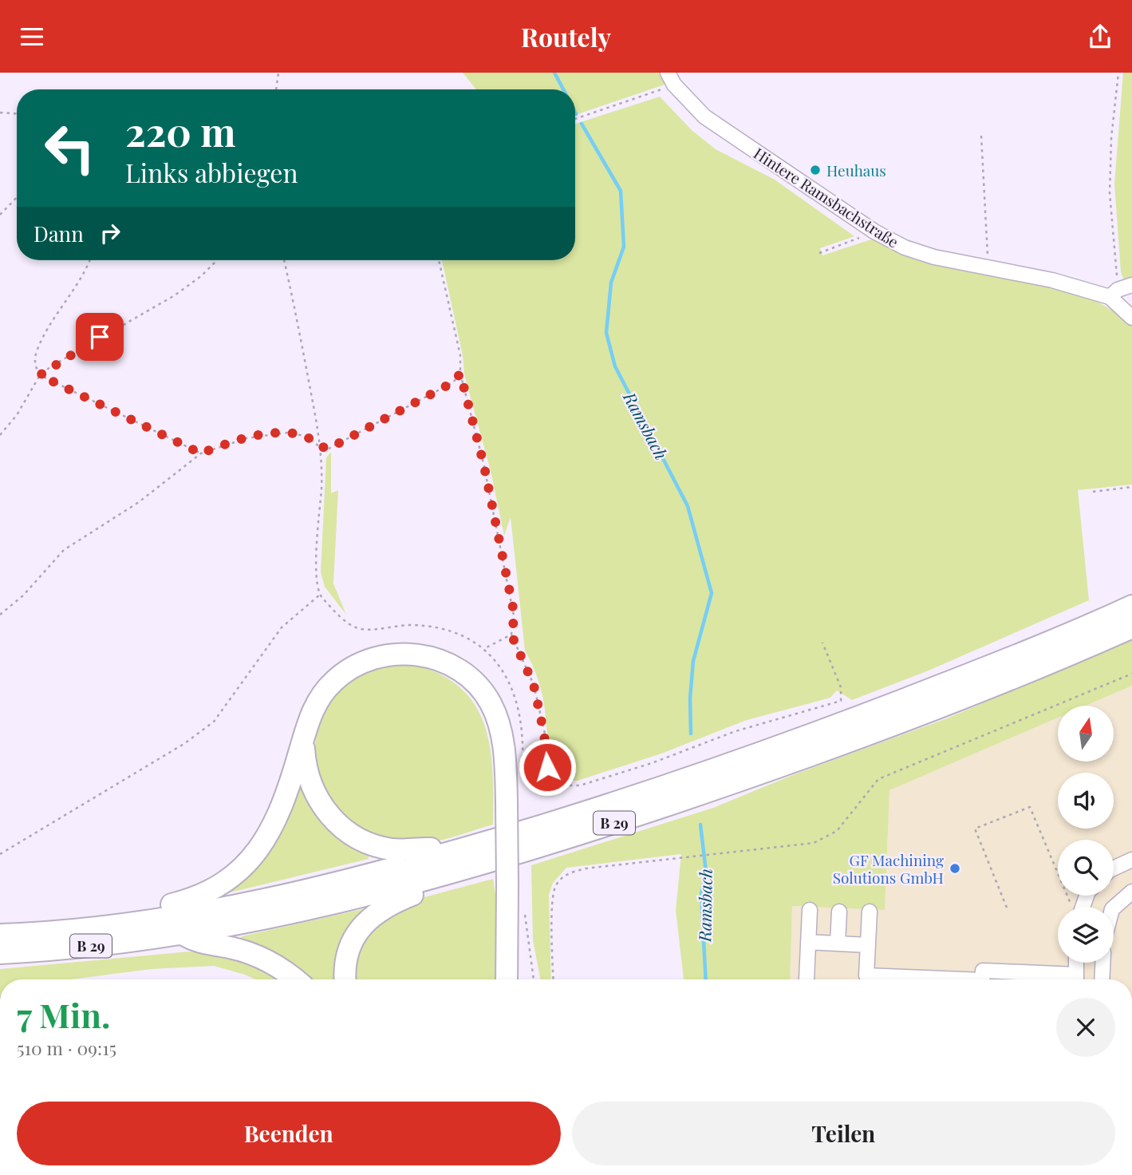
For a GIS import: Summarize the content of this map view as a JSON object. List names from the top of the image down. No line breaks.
{"streets":{"highway":["B 29"],"street":["Hintere Ramsbachstraße"]},"water":["Ramsbach"],"places":["Heuhaus","GF Machining Solutions GmbH"],"north":"top","page":{"header":"Routely","turn":["220 m","Links abbiegen"],"then":"Dann","heading":["7 Min.","510 m · 09:15"],"buttons":["Beenden","Teilen"]}}
